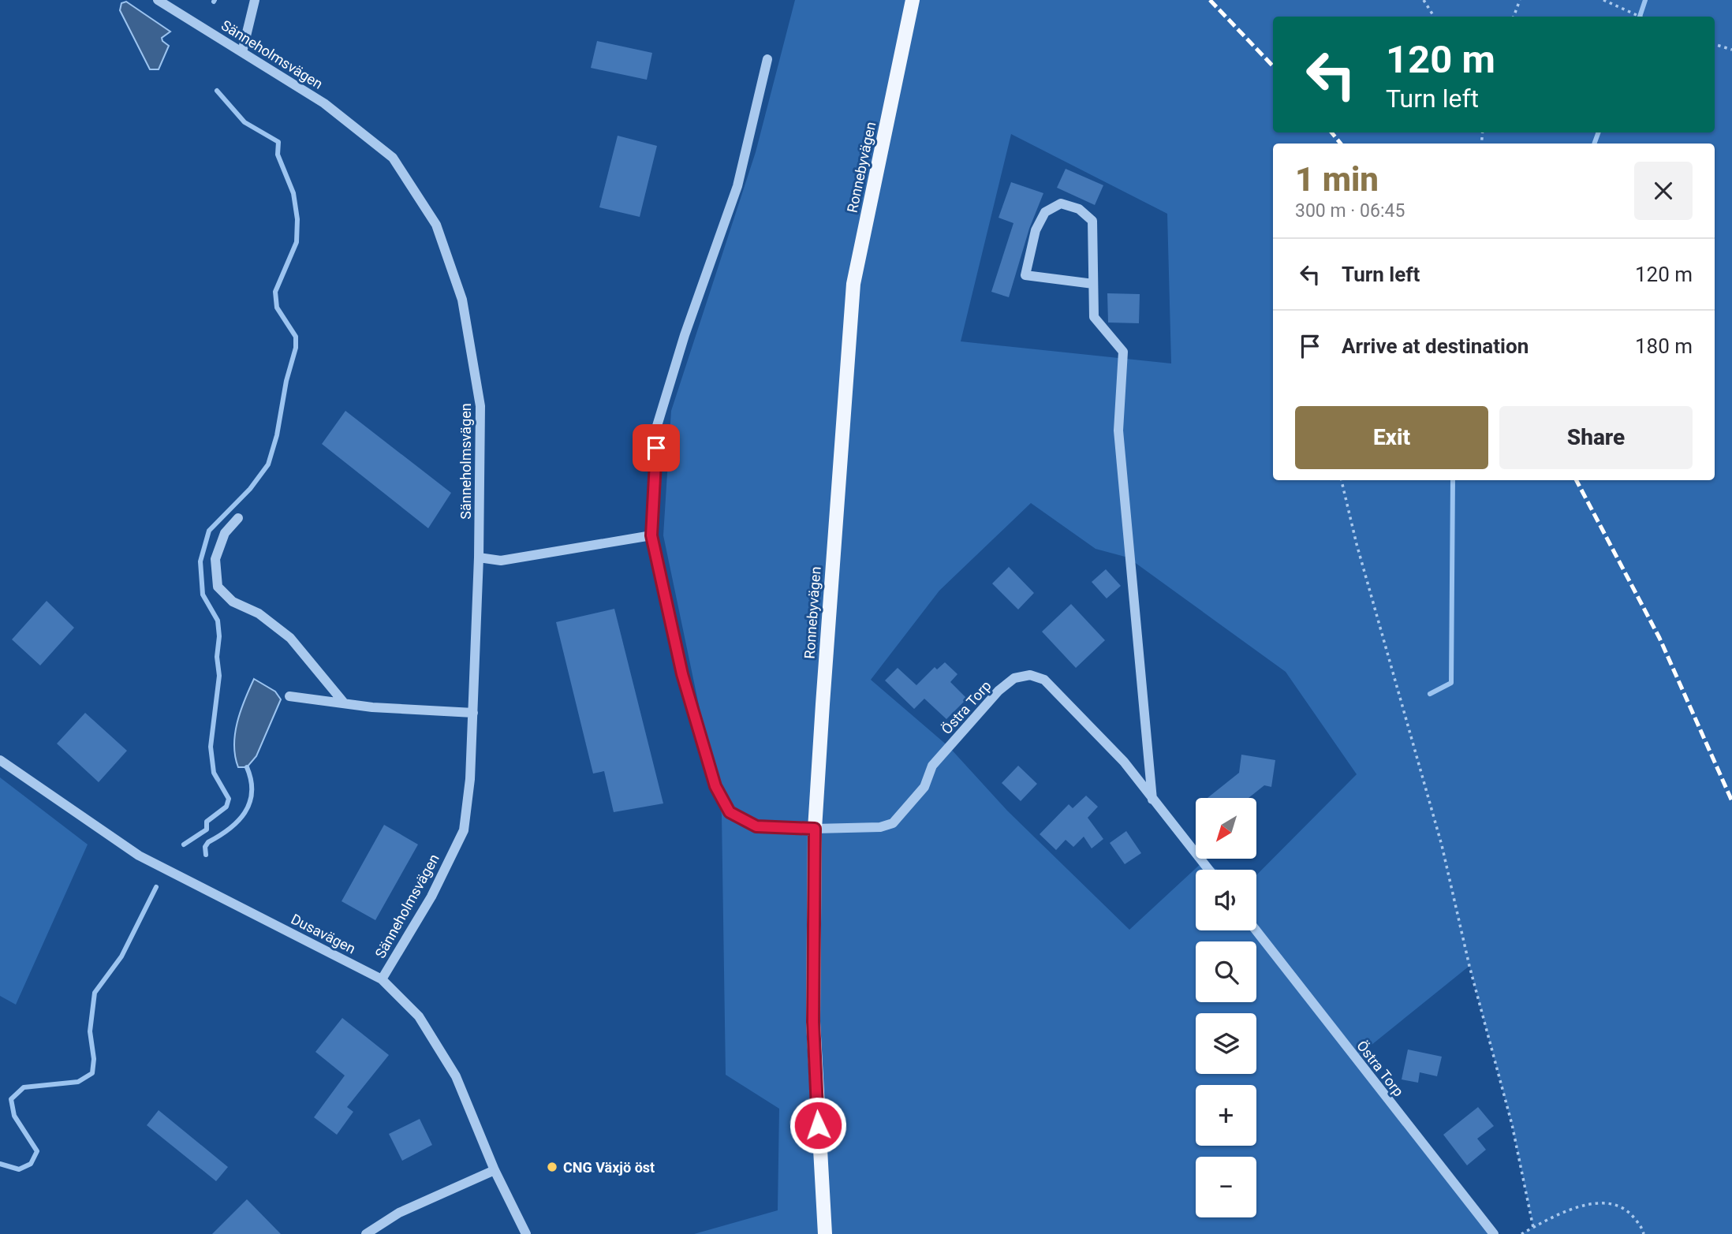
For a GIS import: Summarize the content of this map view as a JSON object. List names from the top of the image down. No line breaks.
{"streets":{"main road":["Ronnebyvägen"],"street":["Sänneholmsvägen","Östra Torp","Dusavägen"]},"crossings":[["Sänneholmsvägen","Dusavägen"],["Ronnebyvägen","Östra Torp"]],"places":["CNG Växjö öst"],"north":"bottom left","page":{"turn":["120 m","Turn left"],"heading":["1 min","300 m · 06:45"],"list":[{"name":"Turn left","value":"120 m"},{"name":"Arrive at destination","value":"180 m"}],"buttons":["Exit","Share"],"map_buttons":["+","−"]}}
